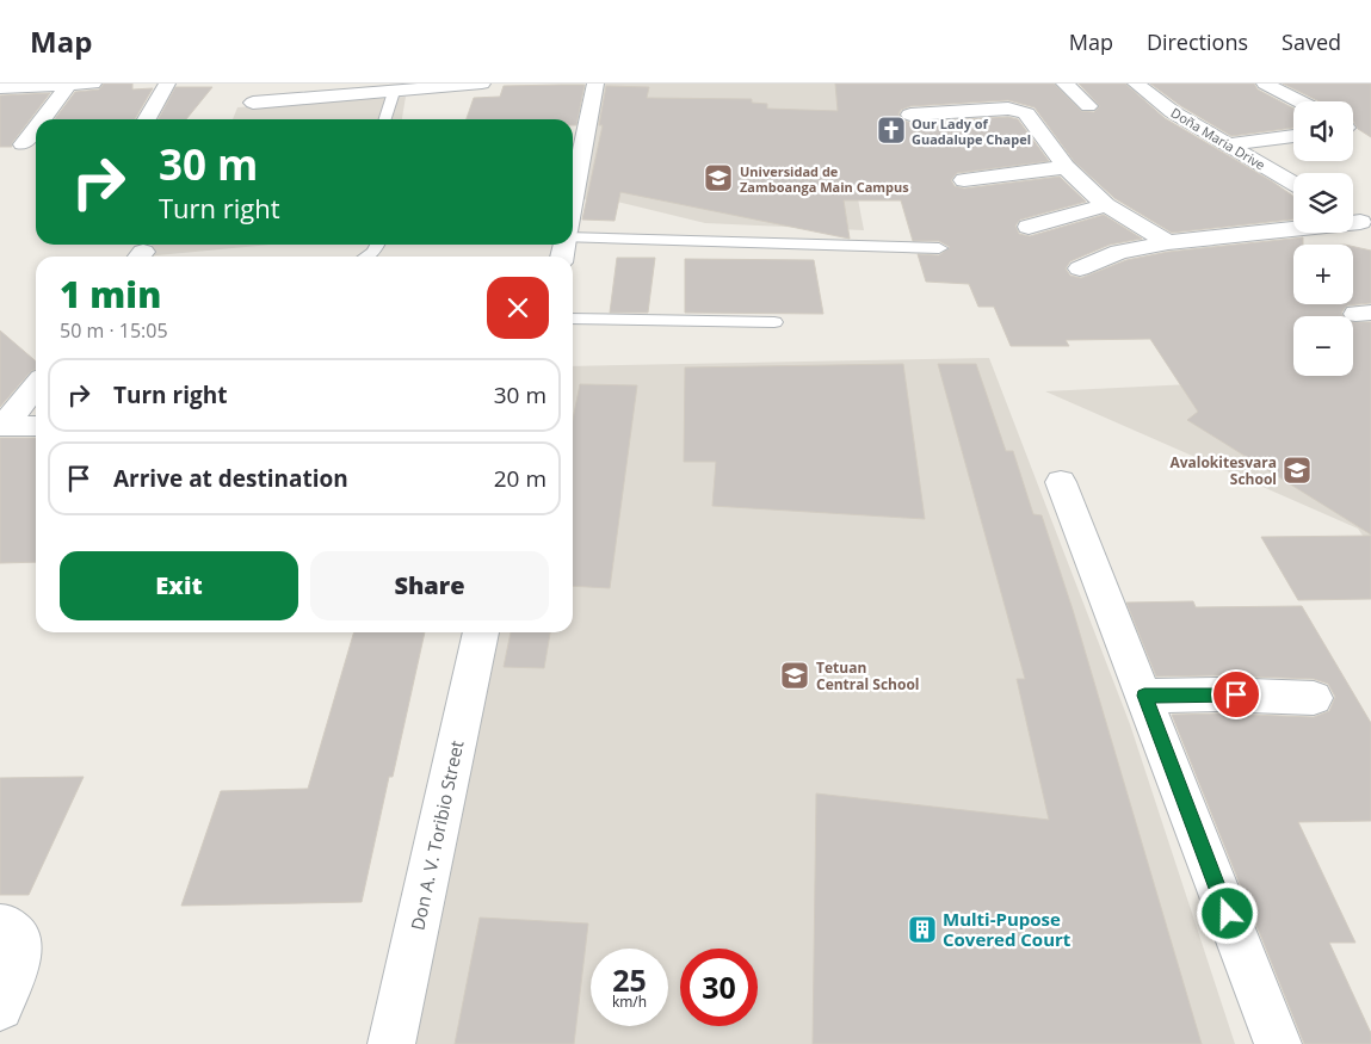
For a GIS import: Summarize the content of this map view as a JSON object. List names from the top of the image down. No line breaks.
{"streets":{"street":["Doña Maria Drive","Don A. V. Toribio Street"]},"places":{"church":["Our Lady of Guadalupe Chapel"],"school or university":["Universidad de Zamboanga Main Campus","Avalokitesvara School","Tetuan Central School"],"building":["Multi-Pupose Covered Court"]},"page":{"header":"Map","nav":["Map","Directions","Saved"],"map_buttons":["+","−"],"turn":["30 m","Turn right"],"heading":["1 min","50 m · 15:05"],"list":[{"name":"Turn right","value":"30 m"},{"name":"Arrive at destination","value":"20 m"}],"buttons":["Exit","Share"],"speed":"25 km/h","limit":"30"}}
